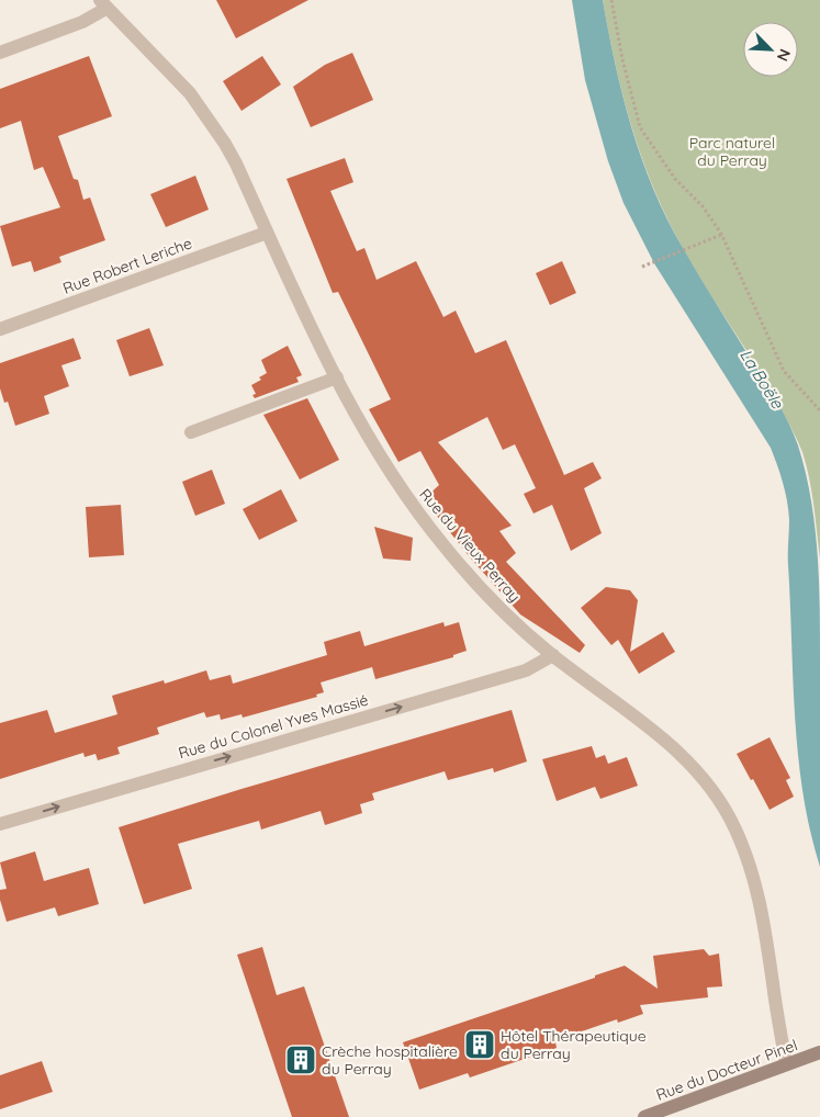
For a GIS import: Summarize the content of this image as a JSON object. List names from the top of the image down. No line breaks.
{"streets":{"main road":["Rue du Docteur Pinel"],"street":["Rue Robert Leriche","Rue du Vieux Perray","Rue du Colonel Yves Massié"]},"crossings":[["Rue Robert Leriche","Rue du Vieux Perray"],["Rue du Vieux Perray","Rue du Colonel Yves Massié"],["Rue du Vieux Perray","Rue du Docteur Pinel"]],"one_way":["Rue du Colonel Yves Massié"],"water":["La Boële"],"parks":["Parc naturel du Perray"],"places":{"building":["Hôtel Thérapeutique du Perray","Crèche hospitalière du Perray"]},"north":"bottom right"}
